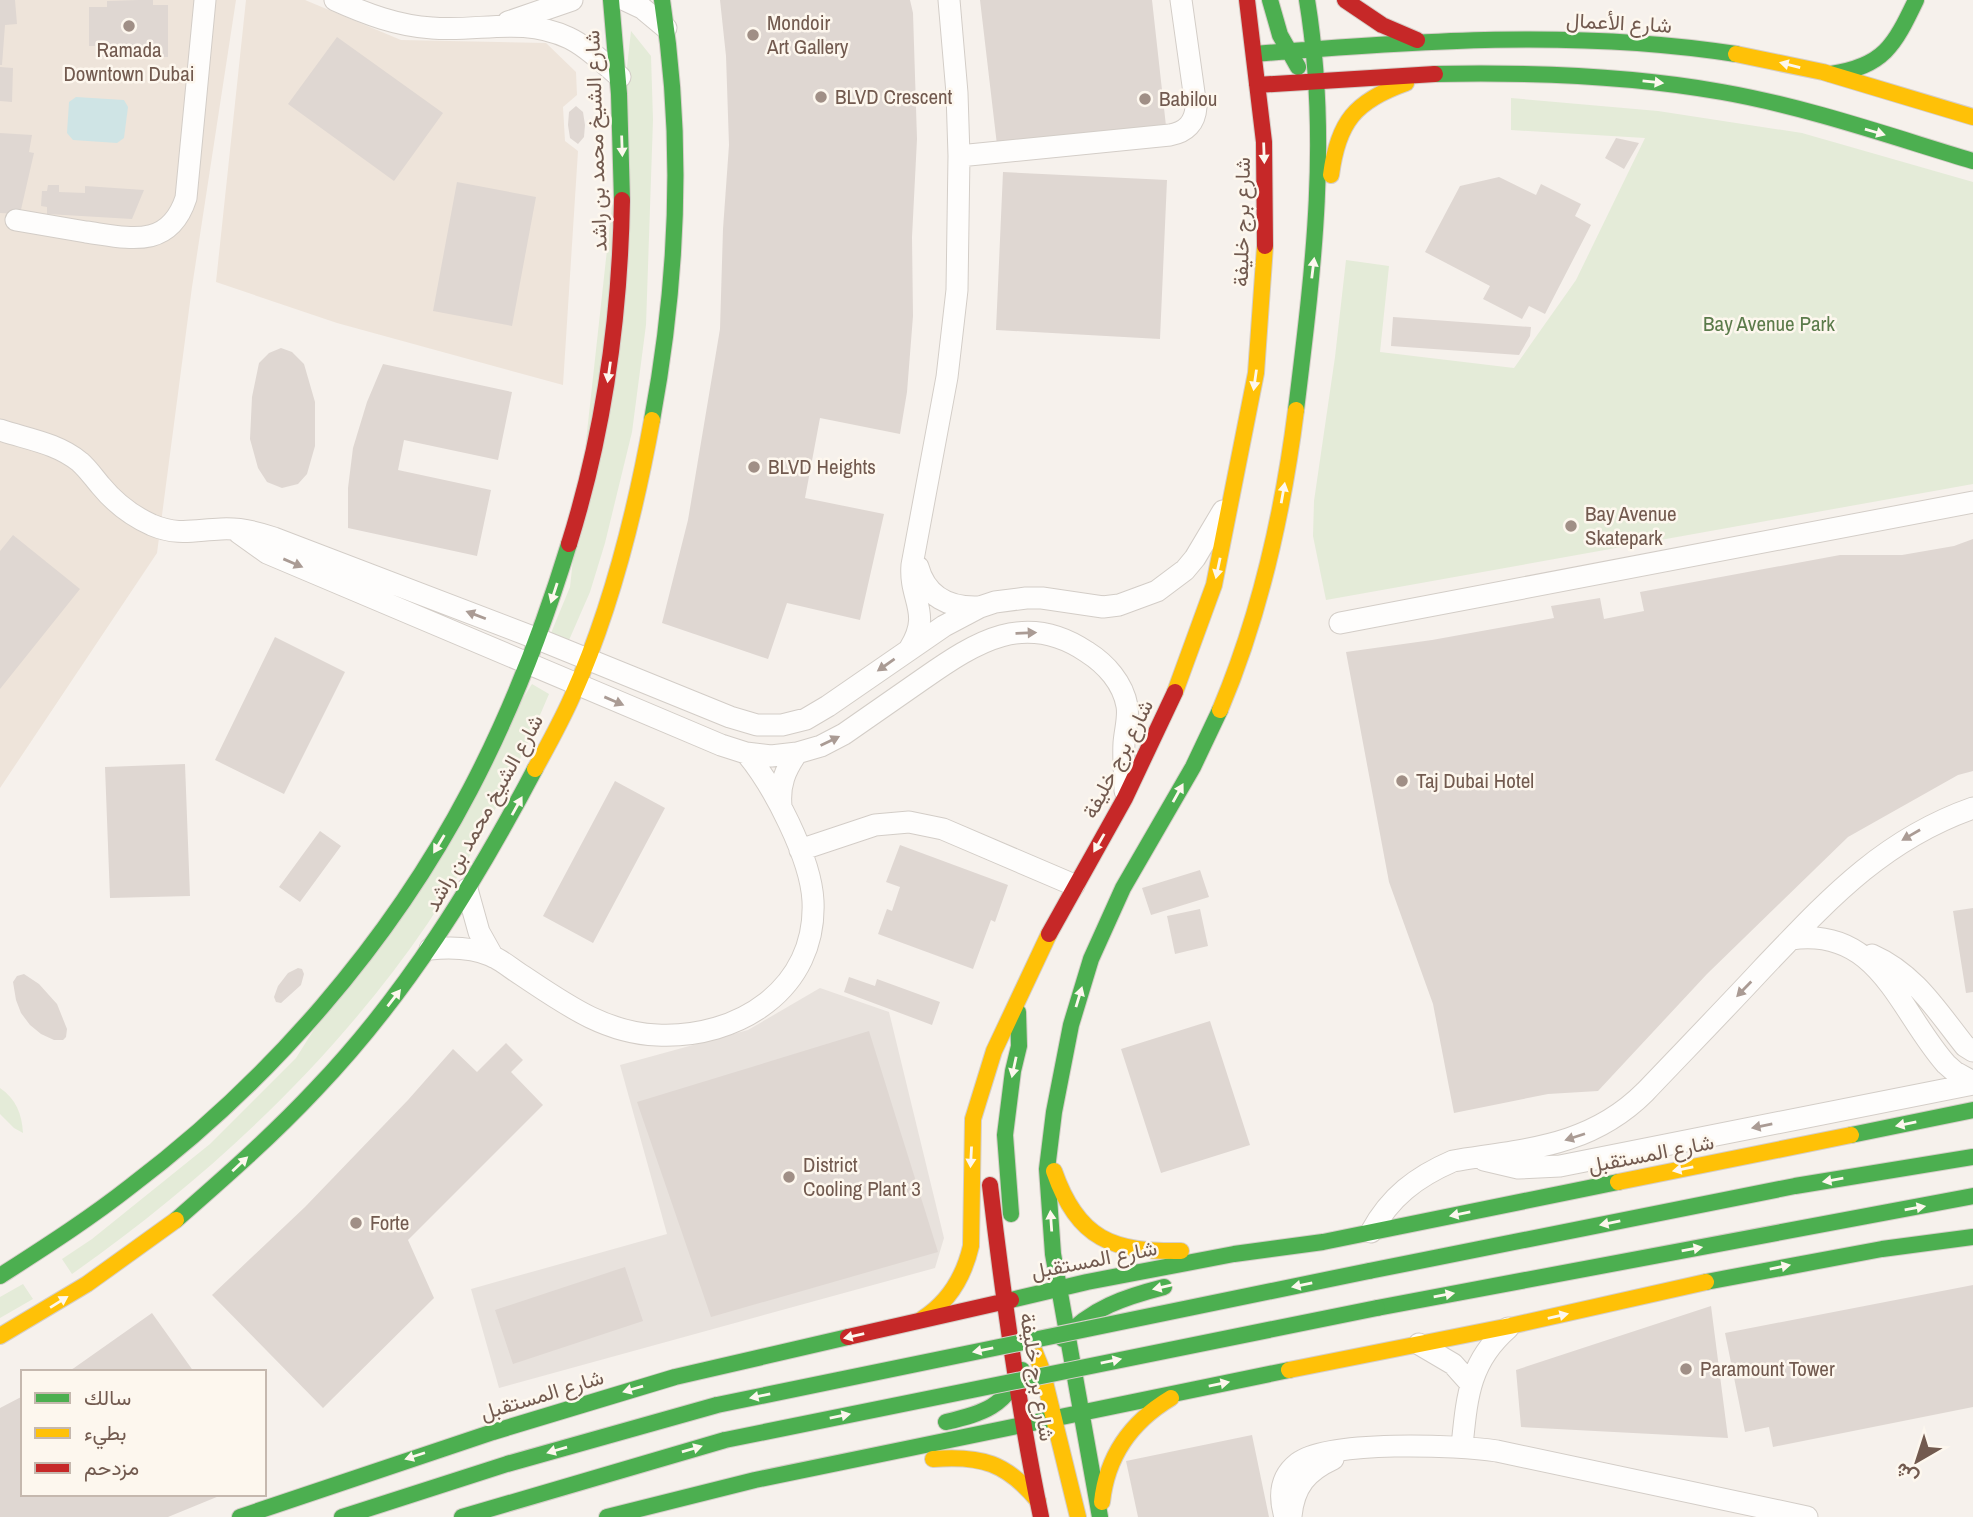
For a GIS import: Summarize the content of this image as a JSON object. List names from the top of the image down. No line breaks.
{"streets":{"street":["شارع الأعمال","شارع الشيخ محمد بن راشد","شارع برج خليفة","شارع المستقبل"]},"crossings":[["شارع الأعمال","شارع برج خليفة"],["شارع برج خليفة","شارع المستقبل"]],"parks":["Bay Avenue Park"],"places":["Ramada Downtown Dubai","Mondoir Art Gallery","BLVD Crescent","Babilou","BLVD Heights","Bay Avenue Skatepark","Taj Dubai Hotel","District Cooling Plant 3","Forte","Paramount Tower"],"legend":["سالك","بطيء","مزدحم"],"north":"bottom left"}
